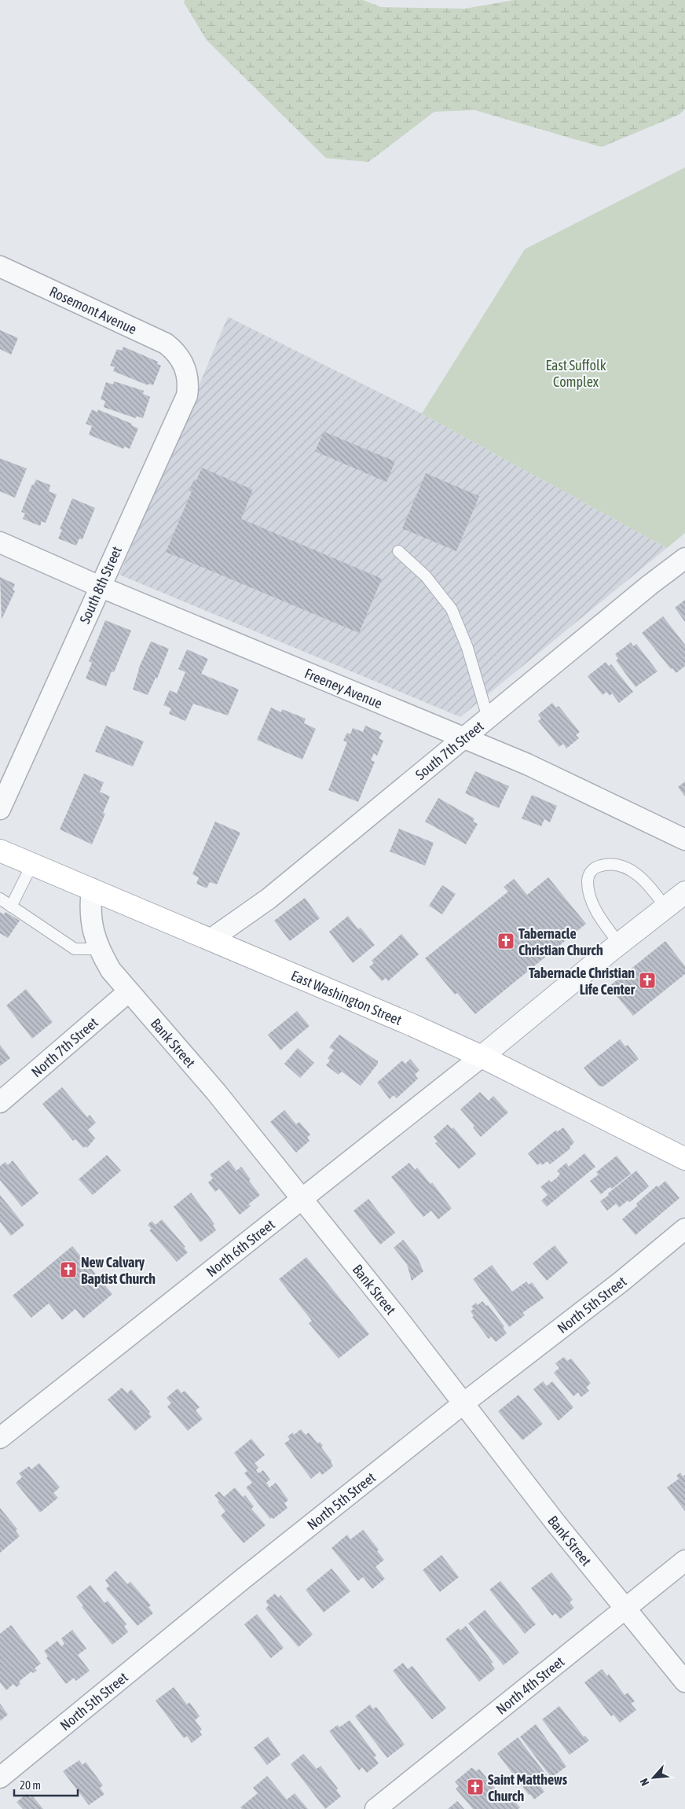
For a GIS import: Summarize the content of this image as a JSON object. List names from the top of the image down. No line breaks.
{"streets":{"main road":["East Washington Street"],"street":["Rosemont Avenue","South 8th Street","Freeney Avenue","South 7th Street","Bank Street","North 7th Street","North 6th Street","North 5th Street","North 4th Street"]},"crossings":[["Rosemont Avenue","South 8th Street"],["South 8th Street","Freeney Avenue"],["Freeney Avenue","South 7th Street"],["South 7th Street","East Washington Street"],["East Washington Street","Bank Street"],["East Washington Street","North 6th Street"],["Bank Street","North 7th Street"],["Bank Street","North 6th Street"],["Bank Street","North 5th Street"],["Bank Street","North 4th Street"]],"parks":["East Suffolk Complex"],"places":{"church":["Tabernacle Christian Church","Tabernacle Christian Life Center","New Calvary Baptist Church","Saint Matthews Church"]},"scale_bar":"20 m","north":"bottom left"}
